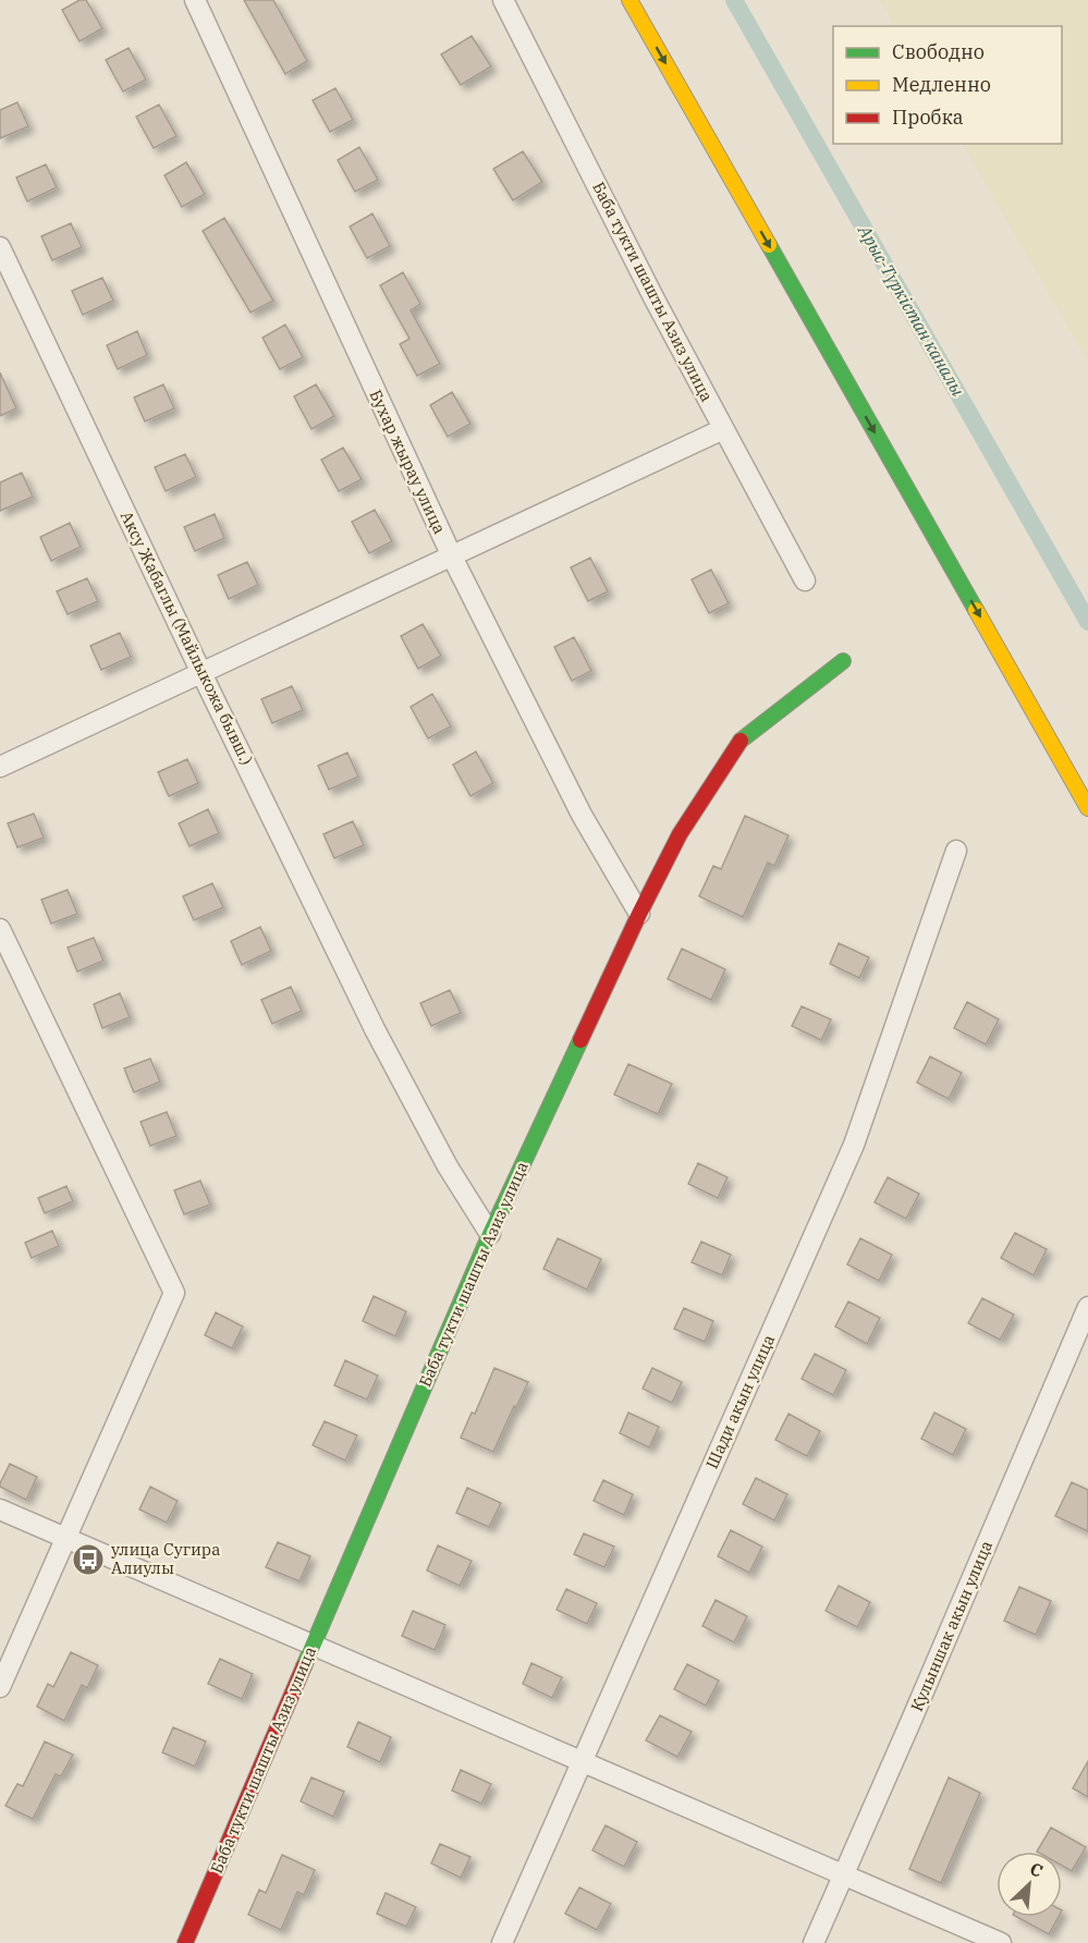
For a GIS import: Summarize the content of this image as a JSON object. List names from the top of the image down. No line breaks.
{"streets":{"main road":["Баба тукти шашты Азиз улица"],"street":["Бухар жырау улица","Аксу Жабаглы (Майлыкожа бывш.)","Шади акын улица","Кулыншак акын улица"]},"crossings":[["Баба тукти шашты Азиз улица","Бухар жырау улица"],["Баба тукти шашты Азиз улица","Аксу Жабаглы (Майлыкожа бывш.)"]],"water":["Арыс-Түркістан каналы"],"places":{"bus stop":["улица Сугира Алиулы"]},"legend":["Свободно","Медленно","Пробка"],"north":"top right"}
